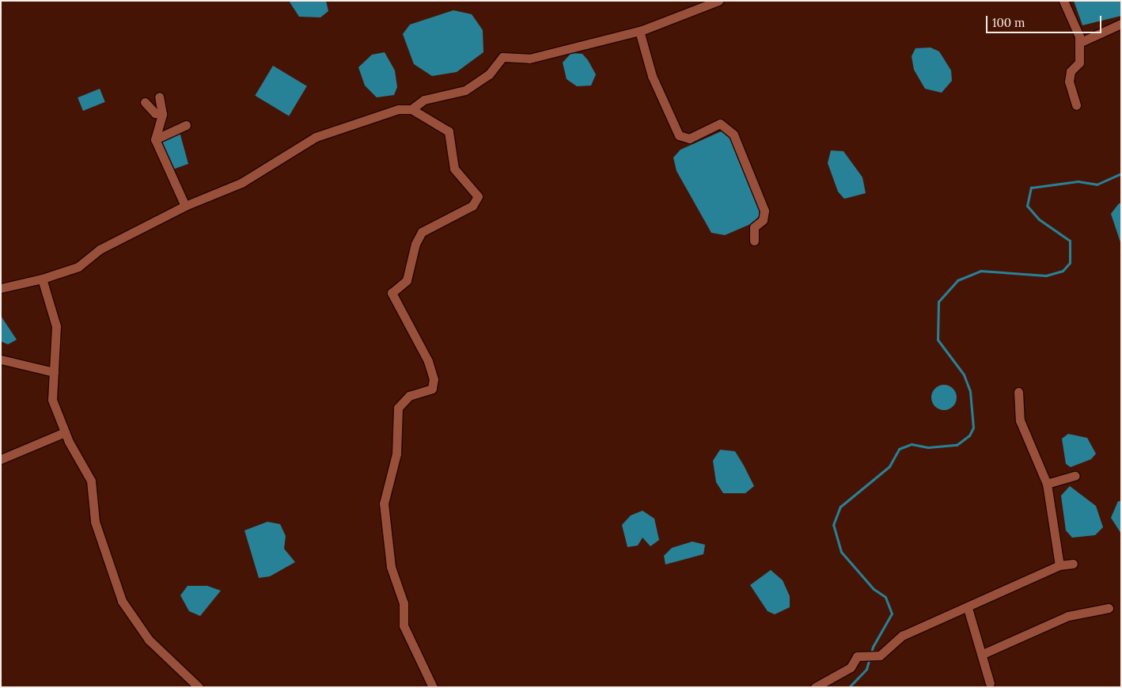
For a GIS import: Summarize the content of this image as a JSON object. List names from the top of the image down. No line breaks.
{"scale_bar":"100 m"}
